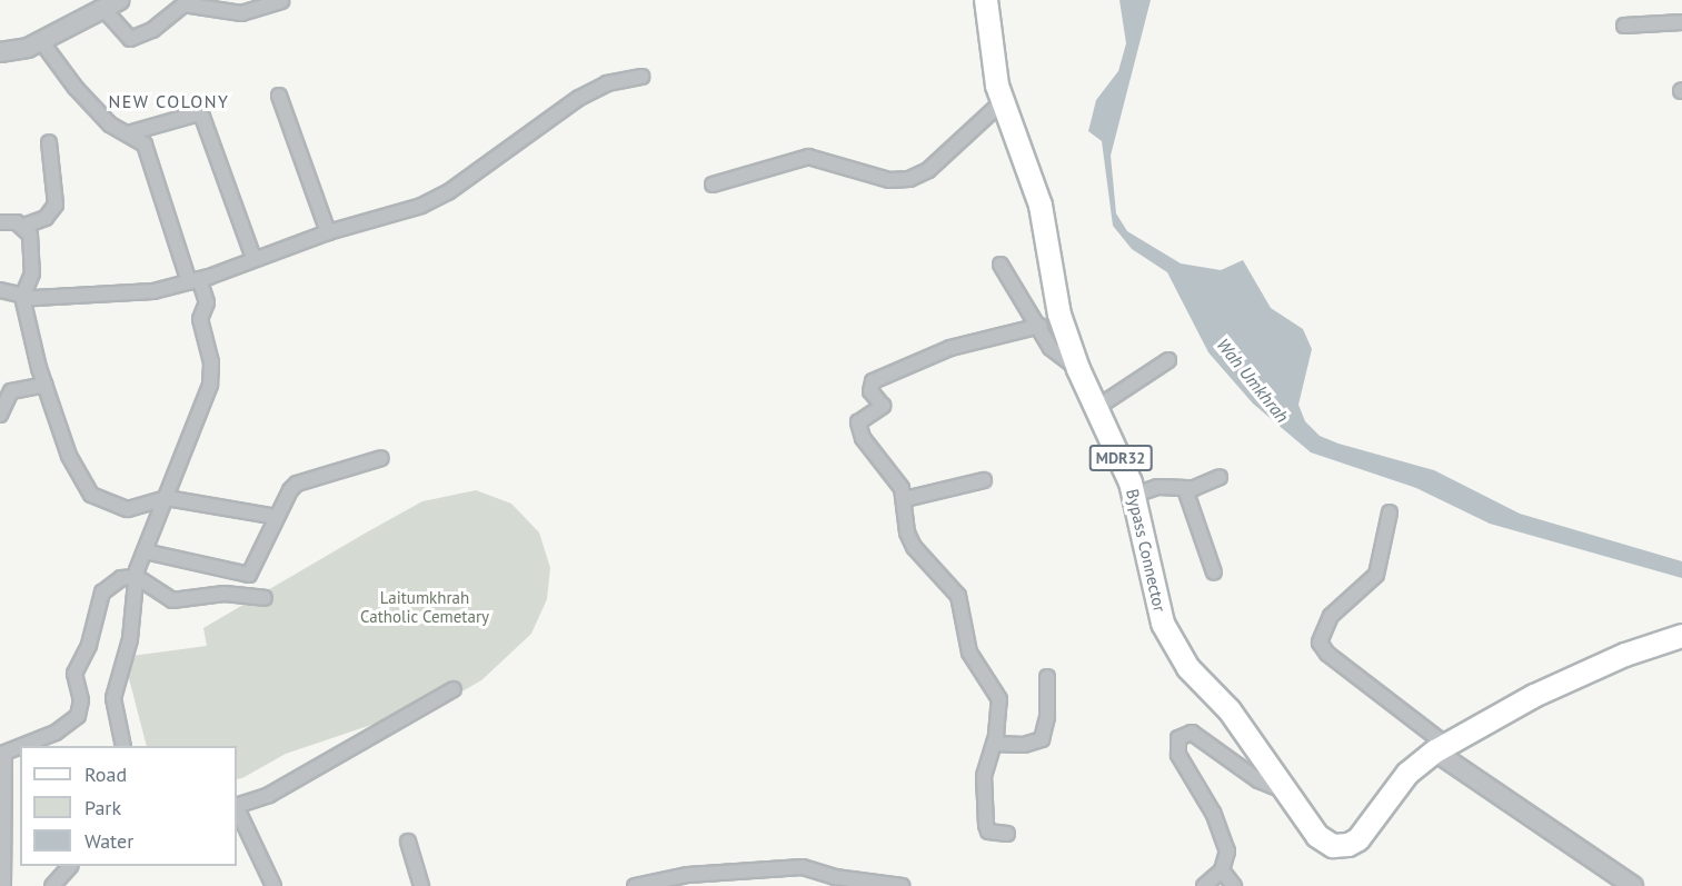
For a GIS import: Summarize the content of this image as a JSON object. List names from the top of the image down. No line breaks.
{"streets":{"main road":["MDR32","Bypass Connector"]},"districts":["NEW COLONY"],"water":["Wah Umkhrah"],"parks":["Laitumkhrah Catholic Cemetary"],"legend":["Road","Park","Water"]}
